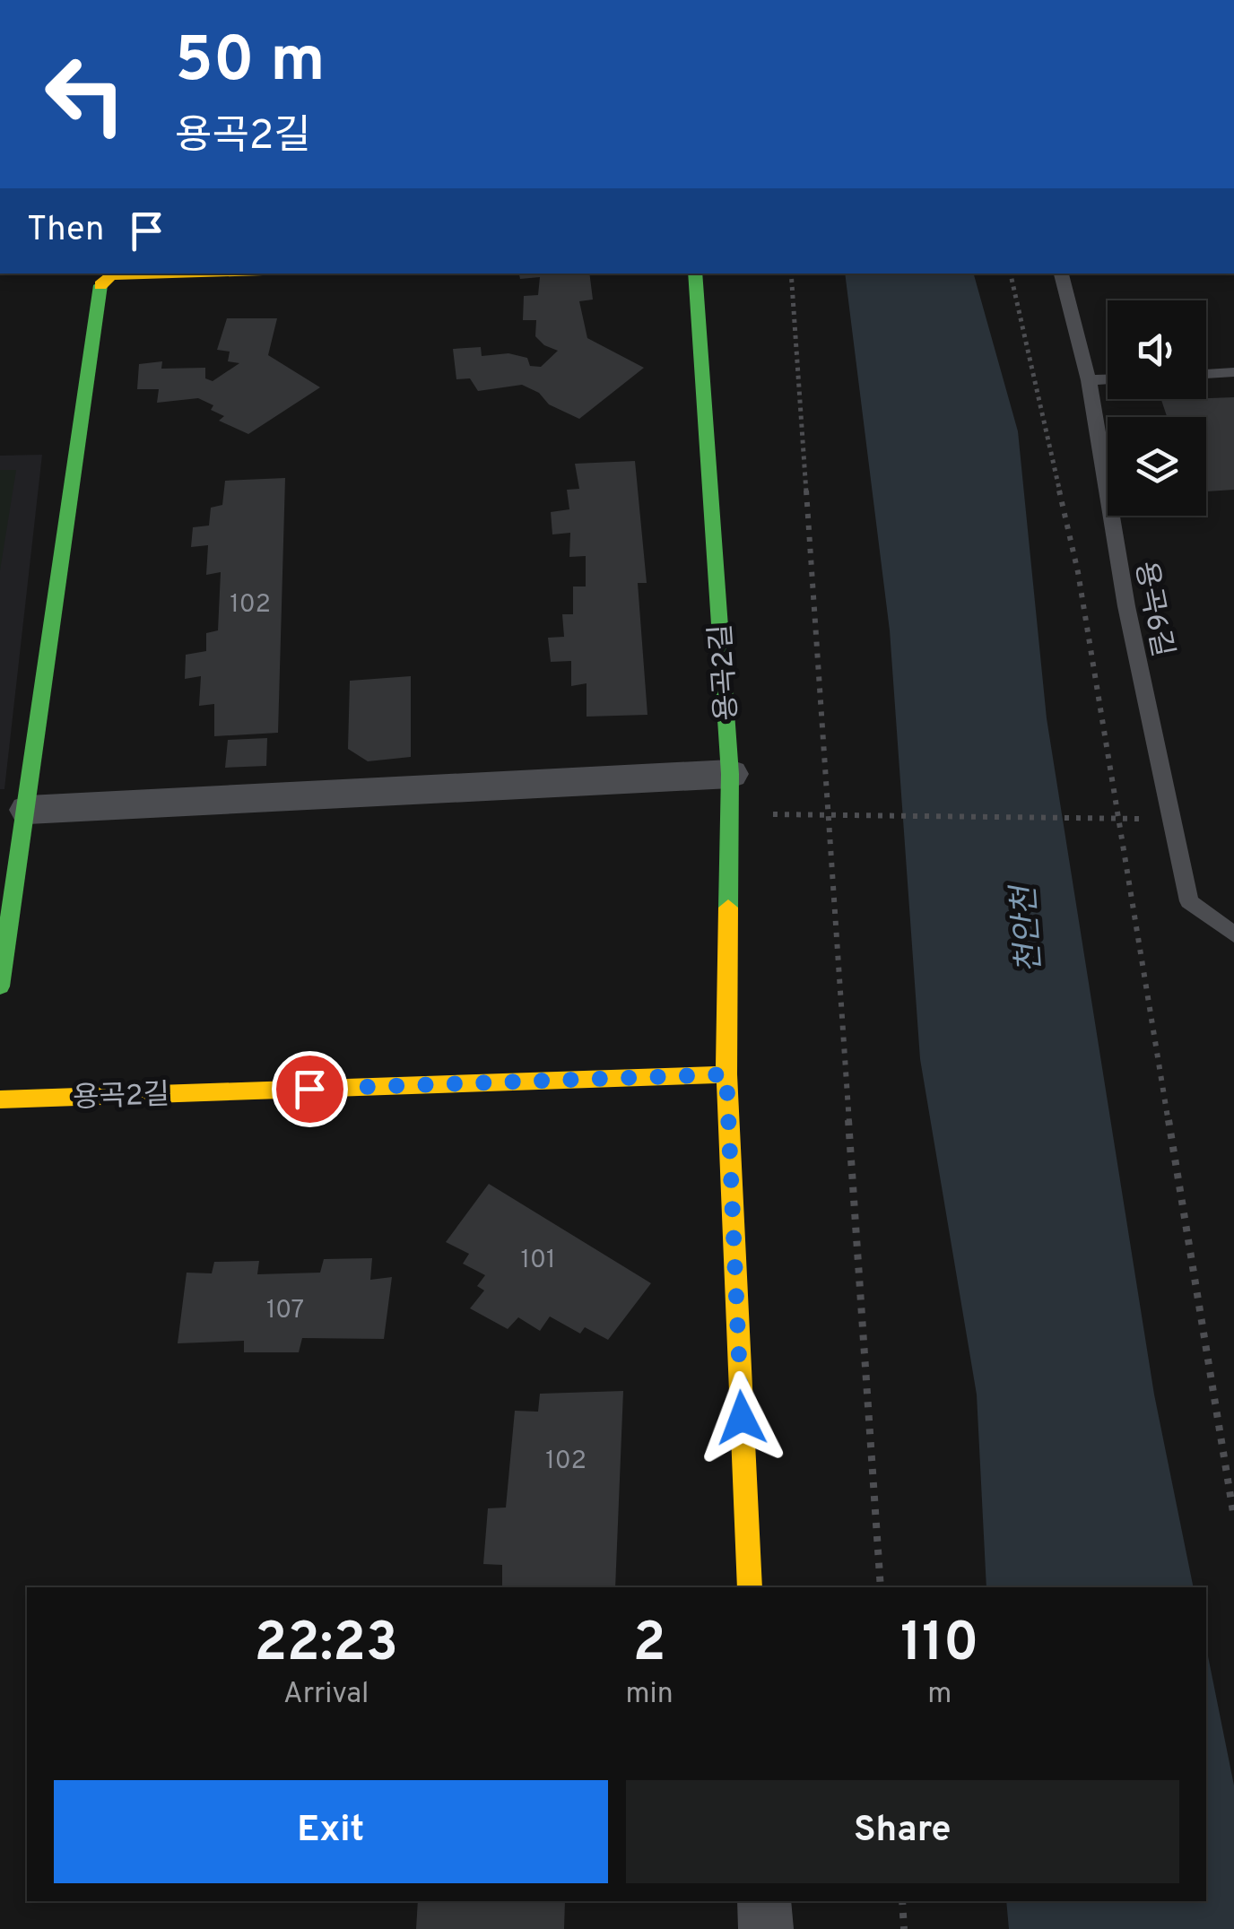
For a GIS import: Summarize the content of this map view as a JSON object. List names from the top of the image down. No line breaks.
{"streets":{"street":["용곡2길"],"lane":["용곡6길"]},"water":["천안천"],"house_numbers":["102","101","107","102"],"page":{"turn":["50 m","용곡2길"],"then":"Then","eta":["22:23","Arrival","2","min","110","m"],"buttons":["Exit","Share"]}}
